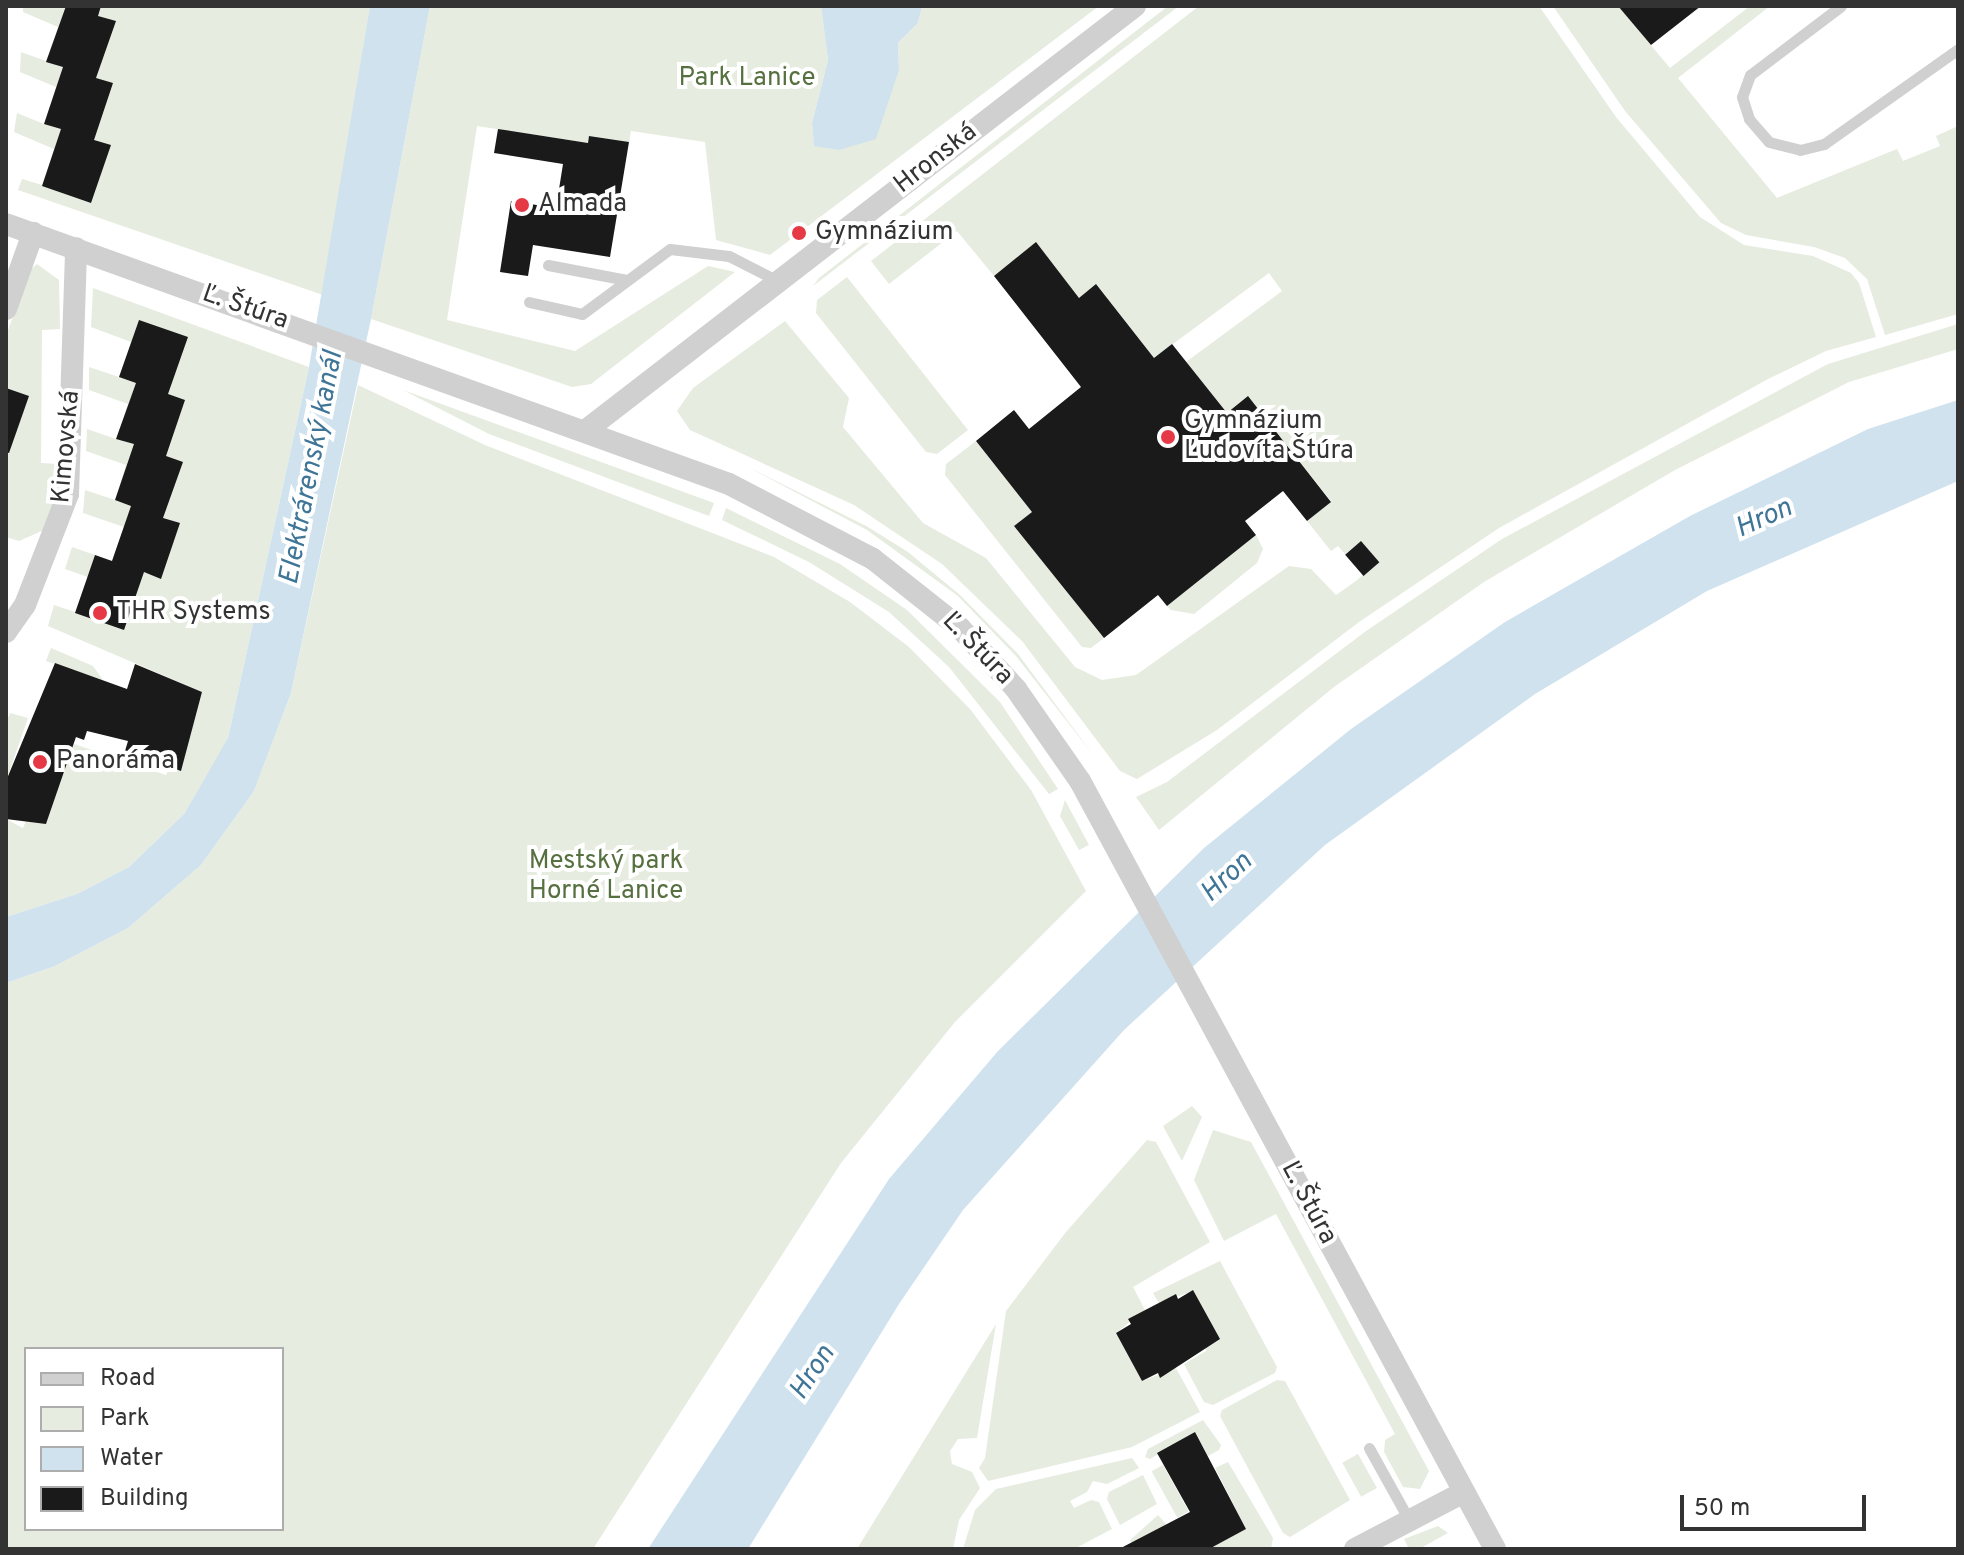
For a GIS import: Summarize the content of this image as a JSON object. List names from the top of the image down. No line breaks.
{"streets":{"street":["Hronská","Ľ. Štúra","Kimovská"]},"crossings":[["Hronská","Ľ. Štúra"],["Ľ. Štúra","Kimovská"]],"water":["Elektrárenský kanál","Hron"],"parks":["Park Lanice","Mestský park Horné Lanice"],"places":["Almada","Gymnázium","Gymnázium Ľudovíta Štúra","THR Systems","Panoráma"],"legend":["Road","Park","Water","Building"],"scale_bar":"50 m"}
